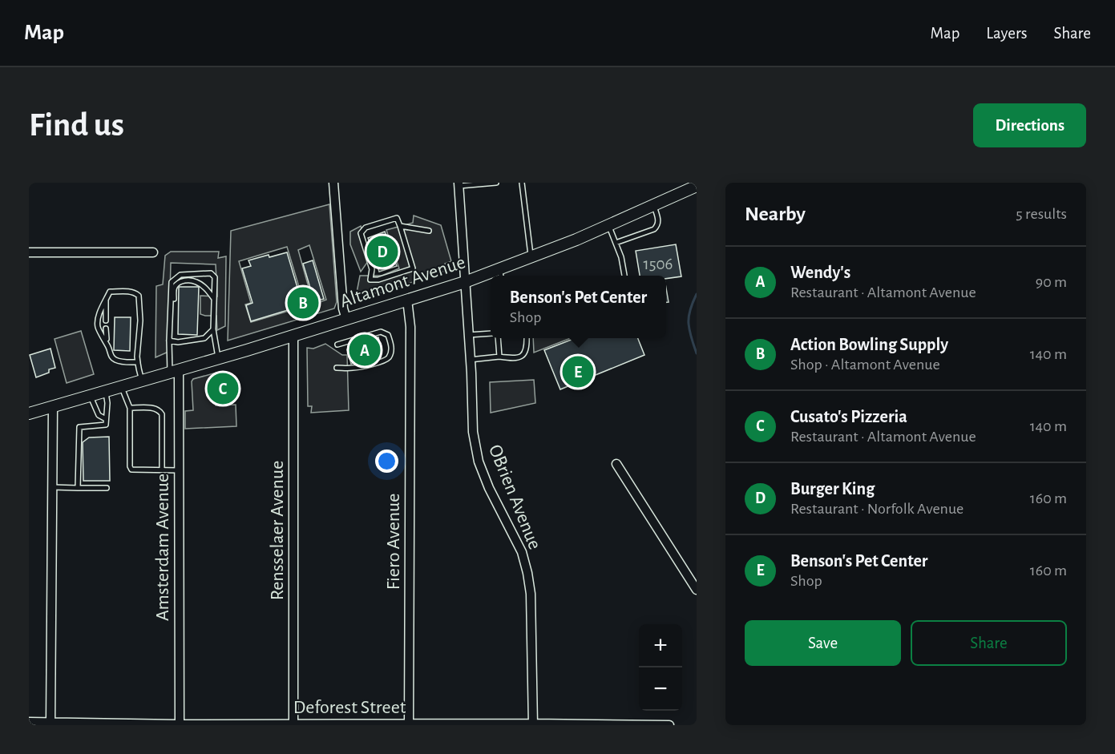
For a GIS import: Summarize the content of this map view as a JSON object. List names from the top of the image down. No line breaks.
{"streets":{"main road":["Altamont Avenue"],"street":["OBrien Avenue","Rensselaer Avenue","Fiero Avenue","Amsterdam Avenue","Deforest Street"]},"crossings":[["Altamont Avenue","OBrien Avenue"],["Altamont Avenue","Rensselaer Avenue"],["Altamont Avenue","Fiero Avenue"],["Altamont Avenue","Amsterdam Avenue"],["OBrien Avenue","Deforest Street"],["Rensselaer Avenue","Deforest Street"],["Fiero Avenue","Deforest Street"],["Amsterdam Avenue","Deforest Street"]],"house_numbers":["1506"],"page":{"header":"Map","nav":["Map","Layers","Share"],"buttons":["Directions",["Save","Share"]],"title":"Find us","heading":["Nearby","5 results"],"pins":["D","B","A","E","C"],"list":[{"mark":"A","name":"Wendy's","note":"Restaurant · Altamont Avenue","value":"90 m"},{"mark":"B","name":"Action Bowling Supply","note":"Shop · Altamont Avenue","value":"140 m"},{"mark":"C","name":"Cusato's Pizzeria","note":"Restaurant · Altamont Avenue","value":"140 m"},{"mark":"D","name":"Burger King","note":"Restaurant · Norfolk Avenue","value":"160 m"},{"mark":"E","name":"Benson's Pet Center","note":"Shop","value":"160 m"}],"popup":["Benson's Pet Center","Shop"],"map_buttons":["+","−"]}}
